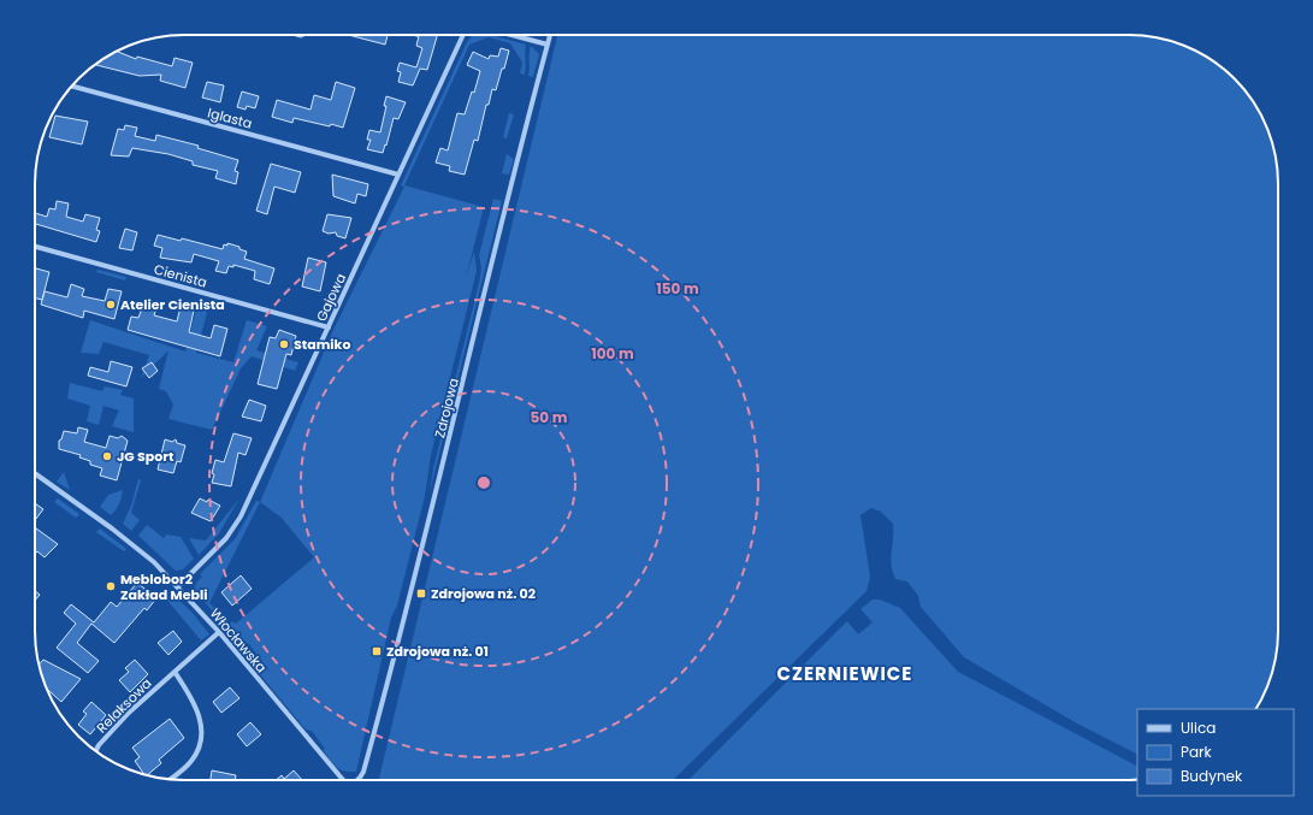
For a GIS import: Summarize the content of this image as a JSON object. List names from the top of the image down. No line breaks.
{"streets":{"street":["Iglasta","Cienista","Gajowa","Zdrojowa","Włocławska","Relaksowa"]},"crossings":[["Iglasta","Gajowa"],["Cienista","Gajowa"],["Gajowa","Włocławska"],["Włocławska","Relaksowa"]],"districts":["CZERNIEWICE"],"places":{"other":["Atelier Cienista","Stamiko","JG Sport","Meblobor2 Zakład Mebli"],"transit":["Zdrojowa nż. 02","Zdrojowa nż. 01"]},"legend":["Ulica","Park","Budynek"],"rings":["150 m","100 m","50 m"]}
